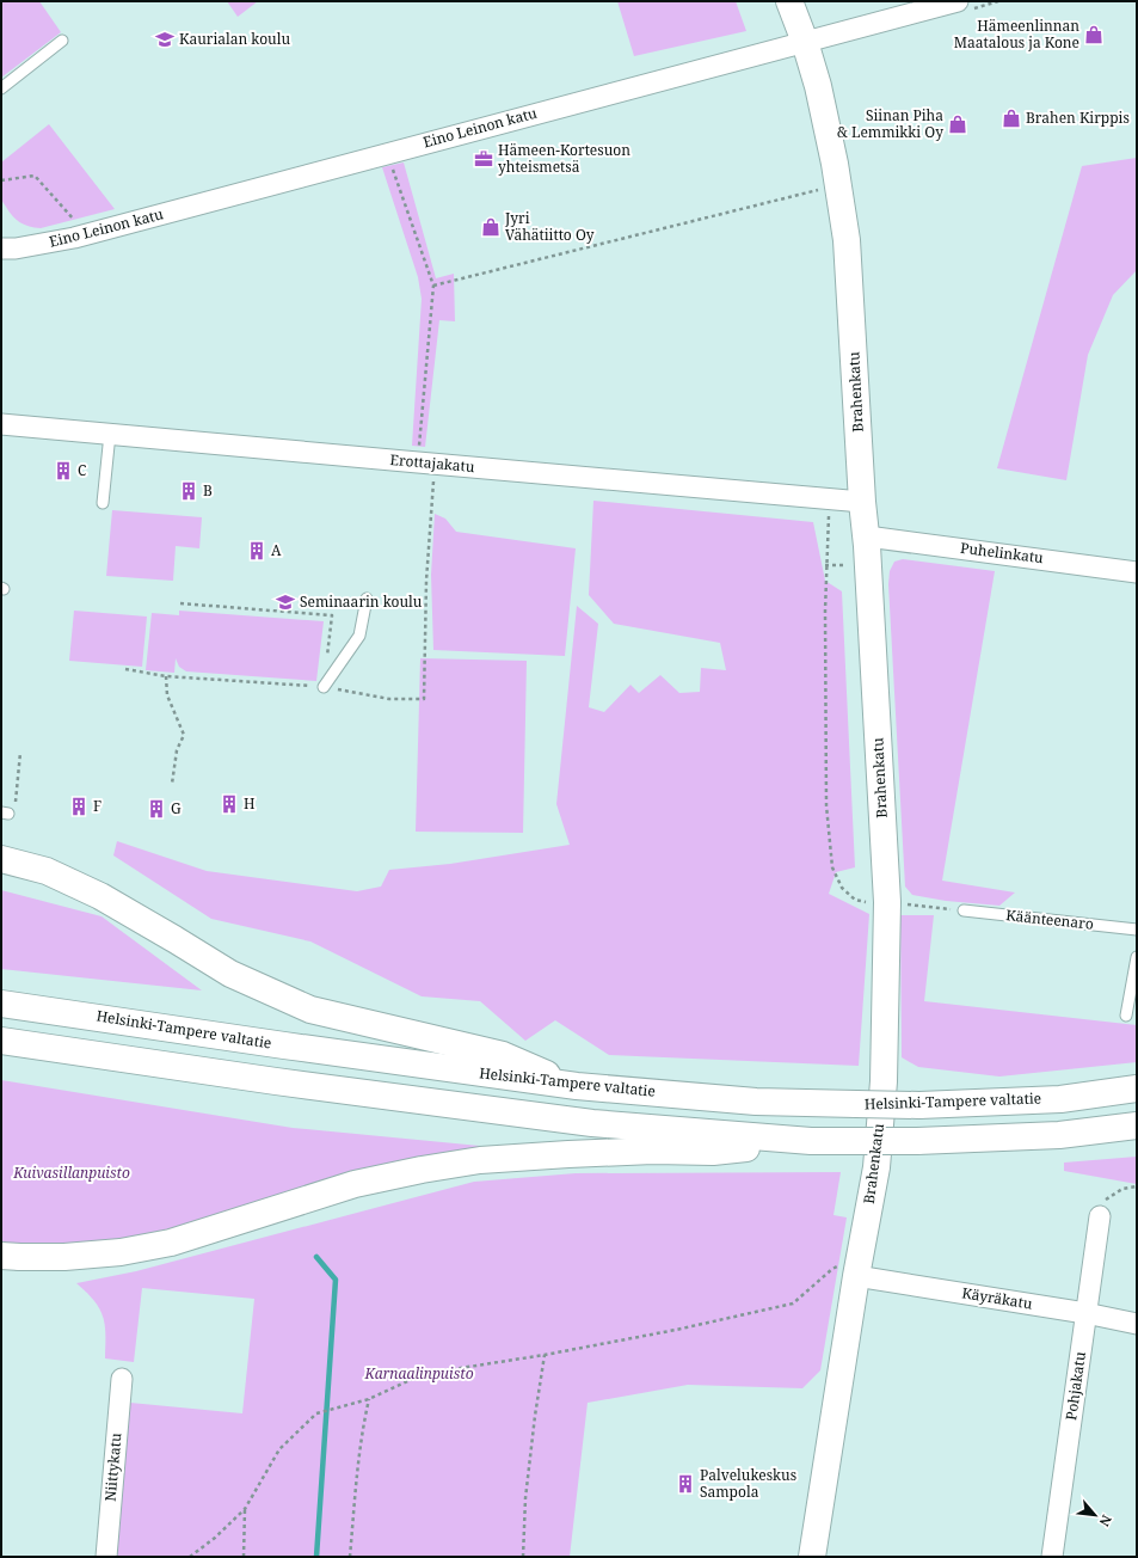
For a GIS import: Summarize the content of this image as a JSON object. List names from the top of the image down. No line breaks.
{"streets":{"main road":["Brahenkatu","Helsinki-Tampere valtatie"],"street":["Eino Leinon katu","Erottajakatu","Puhelinkatu","Käyräkatu","Pohjakatu","Niittykatu"],"lane":["Käänteenaro"]},"crossings":[["Eino Leinon katu","Brahenkatu"],["Brahenkatu","Erottajakatu"],["Brahenkatu","Puhelinkatu"],["Brahenkatu","Käyräkatu"],["Käyräkatu","Pohjakatu"]],"parks":["Kuivasillanpuisto","Karnaalinpuisto"],"places":{"shop":["Hämeenlinnan Maatalous ja Kone","Brahen Kirppis","Siinan Piha & Lemmikki Oy","Jyri Vähätiitto Oy"],"school or university":["Kaurialan koulu","Seminaarin koulu"],"office":["Hämeen-Kortesuon yhteismetsä"],"building":["C","B","A","H","F","G","Palvelukeskus Sampola"]},"north":"bottom right"}
